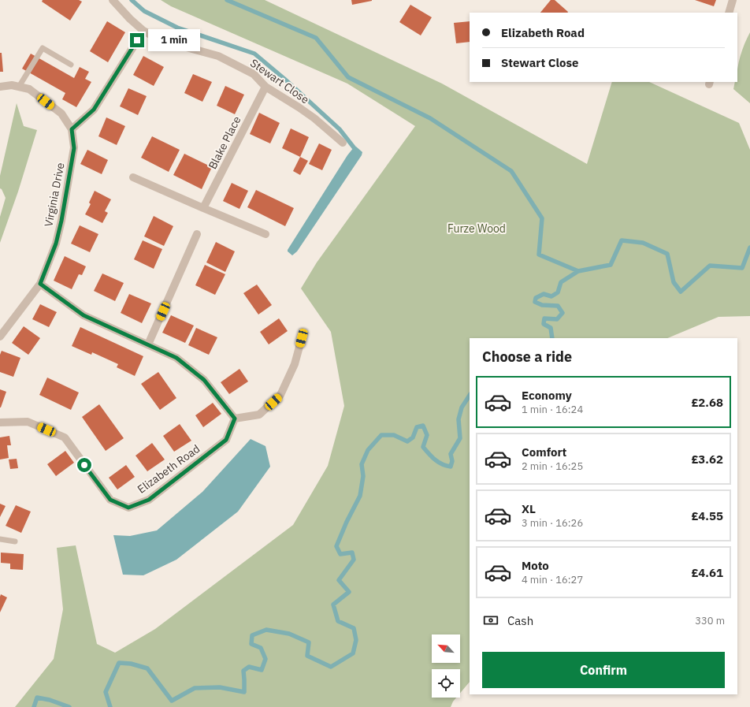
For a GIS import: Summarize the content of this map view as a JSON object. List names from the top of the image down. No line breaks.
{"streets":{"street":["Stewart Close","Blake Place","Virginia Drive","Elizabeth Road"]},"crossings":[["Stewart Close","Blake Place"]],"parks":["Furze Wood"],"north":"top left","page":{"banner":["Elizabeth Road","Stewart Close"],"bubble":"1 min","heading":"Choose a ride","list":[{"name":"Economy","note":"1 min · 16:24","value":"£2.68"},{"name":"Comfort","note":"2 min · 16:25","value":"£3.62"},{"name":"XL","note":"3 min · 16:26","value":"£4.55"},{"name":"Moto","note":"4 min · 16:27","value":"£4.61"}],"pay":["Cash","330 m"],"buttons":"Confirm"}}
